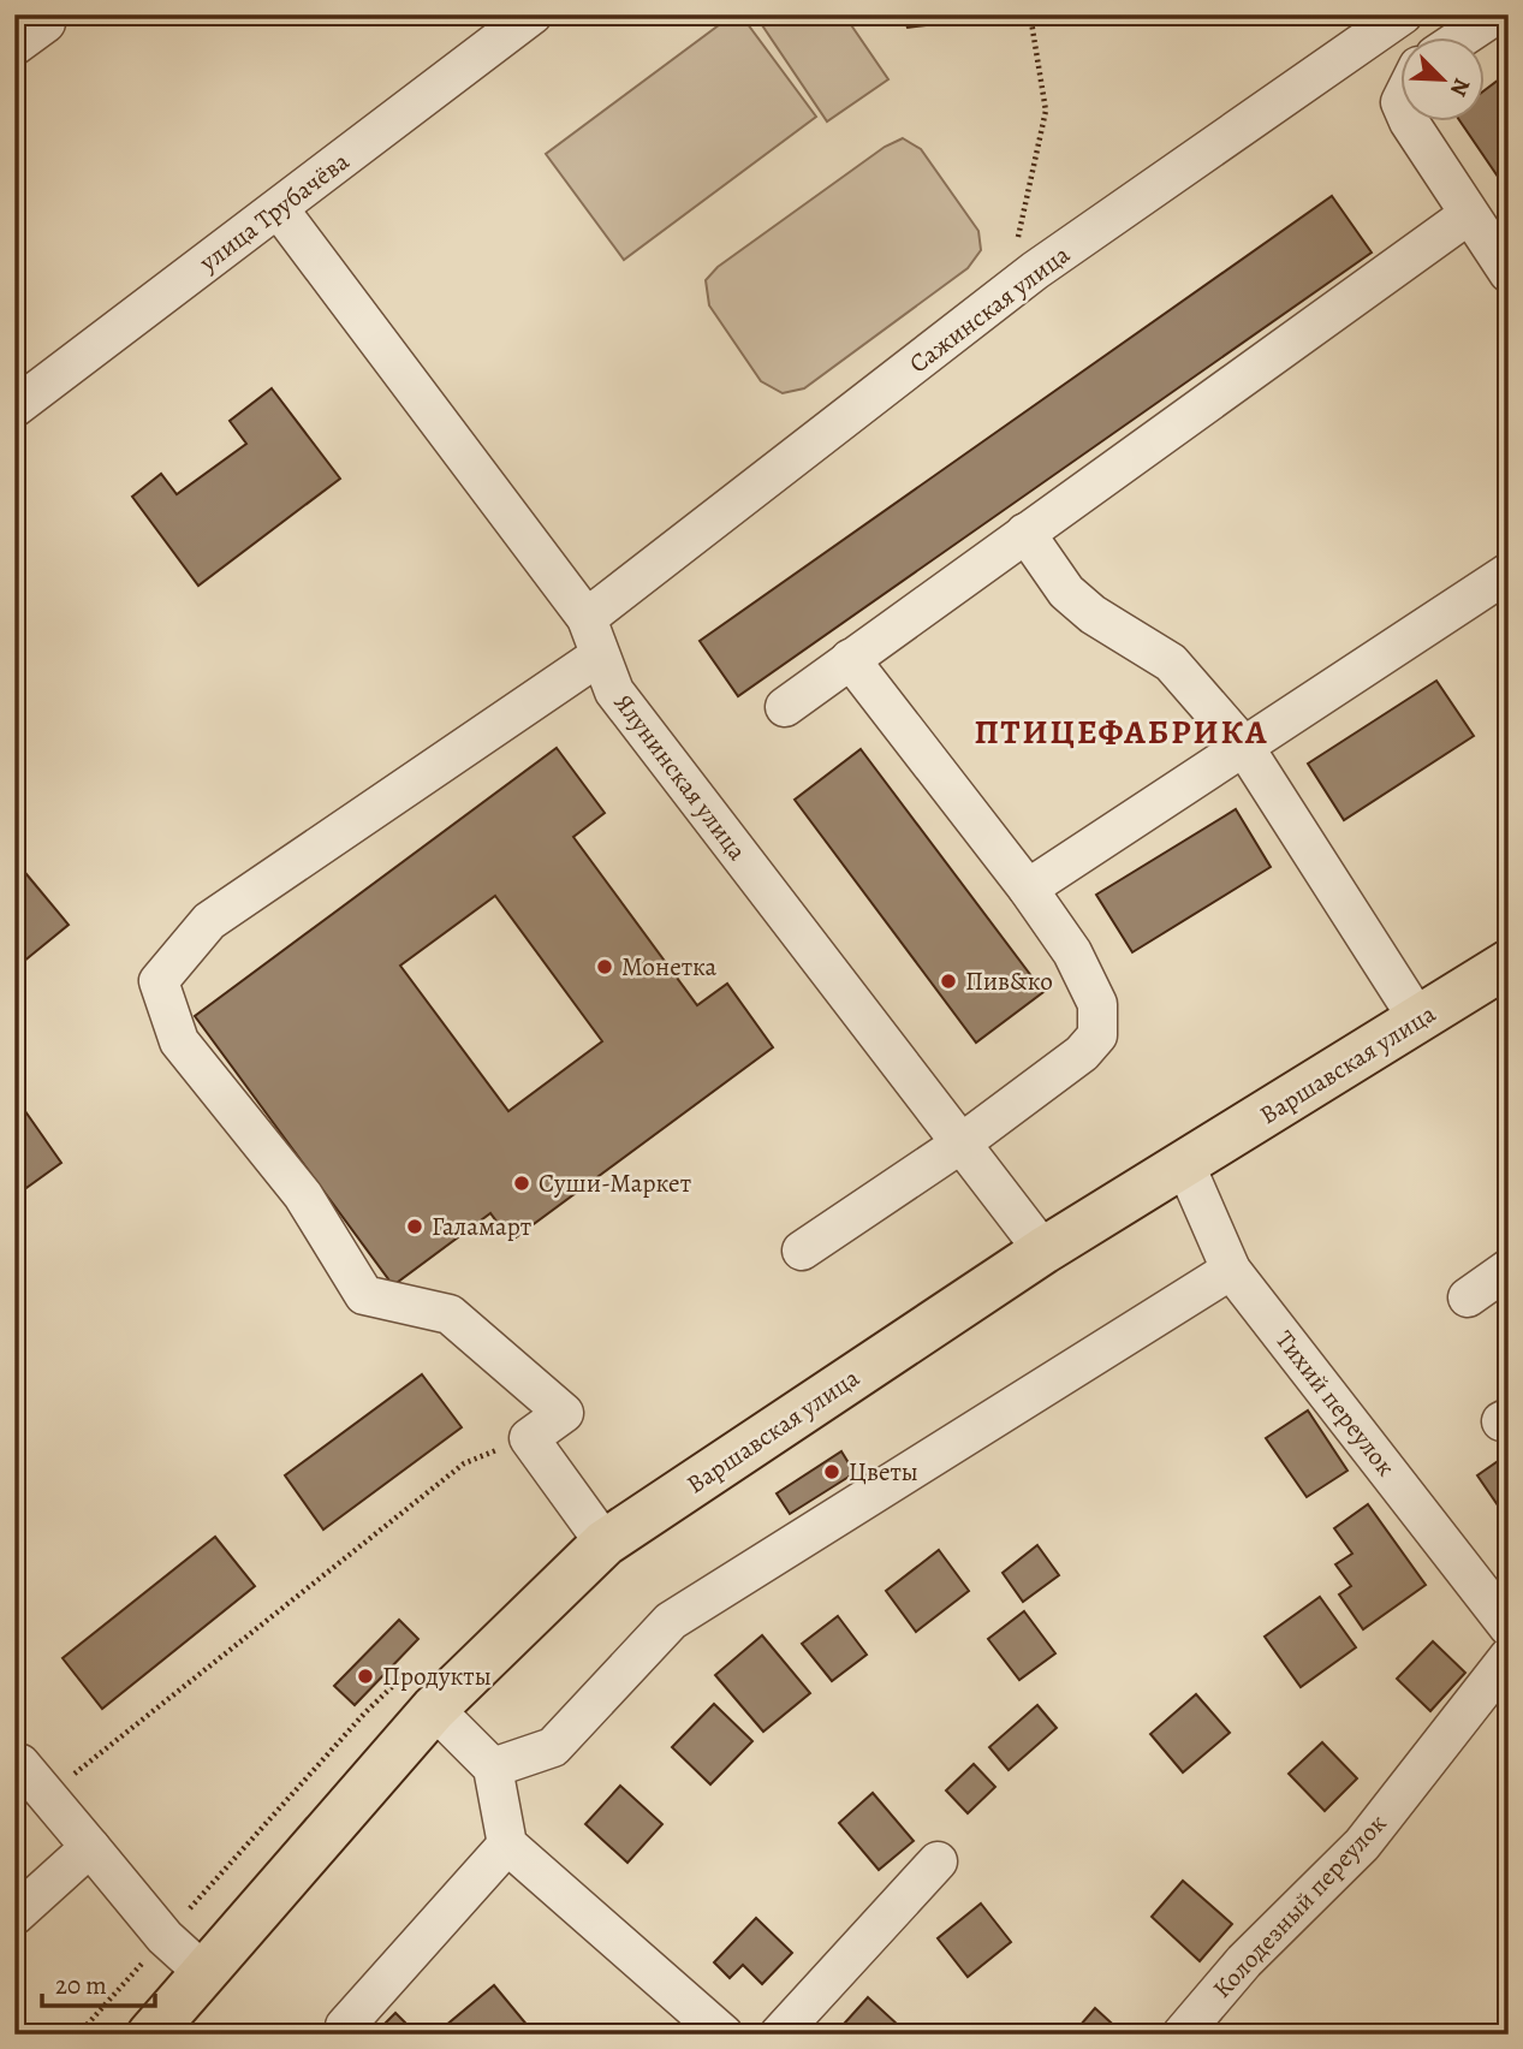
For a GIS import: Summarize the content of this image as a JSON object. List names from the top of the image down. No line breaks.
{"streets":{"main road":["Варшавская улица"],"street":["улица Трубачёва","Сажинская улица","Ялунинская улица","Тихий переулок","Колодезный переулок"]},"crossings":[["улица Трубачёва","Ялунинская улица"],["Сажинская улица","Ялунинская улица"],["Ялунинская улица","Варшавская улица"],["Варшавская улица","Тихий переулок"]],"districts":["ПТИЦЕФАБРИКА"],"places":["Монетка","Пив&ко","Суши-Маркет","Галамарт","Цветы","Продукты"],"scale_bar":"20 m","north":"bottom right"}
